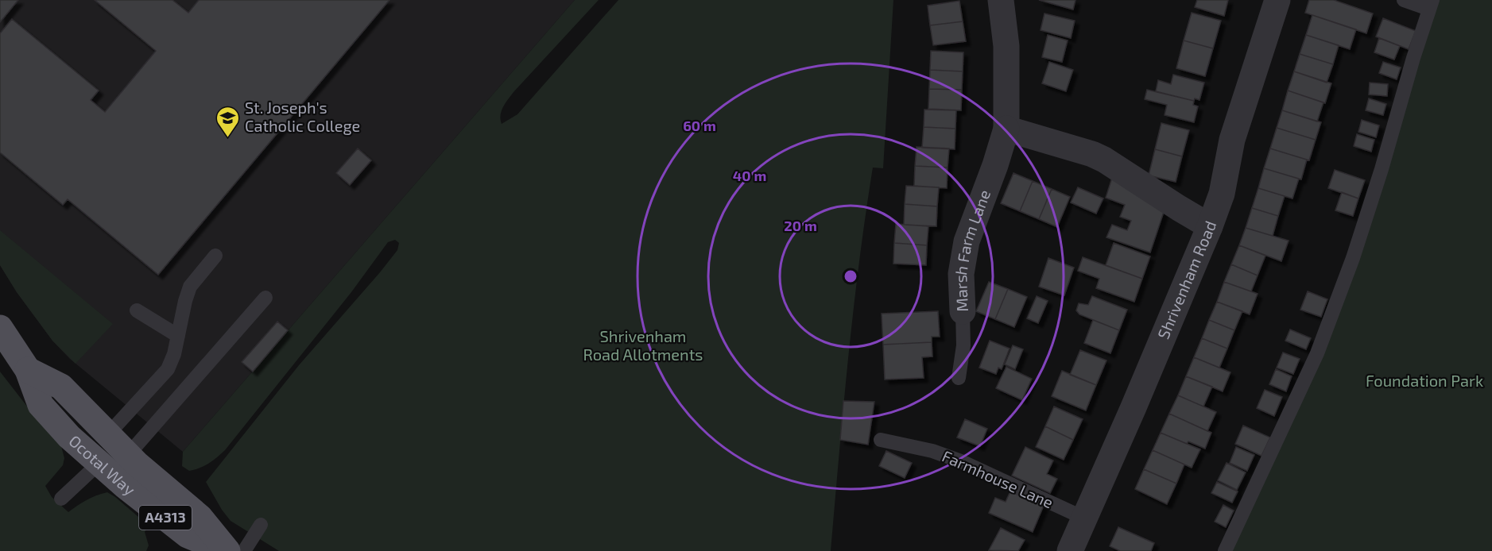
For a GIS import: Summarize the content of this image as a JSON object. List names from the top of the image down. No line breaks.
{"streets":{"main road":["Ocotal Way","A4313"],"street":["Marsh Farm Lane","Shrivenham Road"],"lane":["Farmhouse Lane"]},"crossings":[["Shrivenham Road","Farmhouse Lane"]],"parks":["Shrivenham Road Allotments","Foundation Park"],"places":{"school or university":["St. Joseph's Catholic College"]},"rings":["60 m","40 m","20 m"]}
